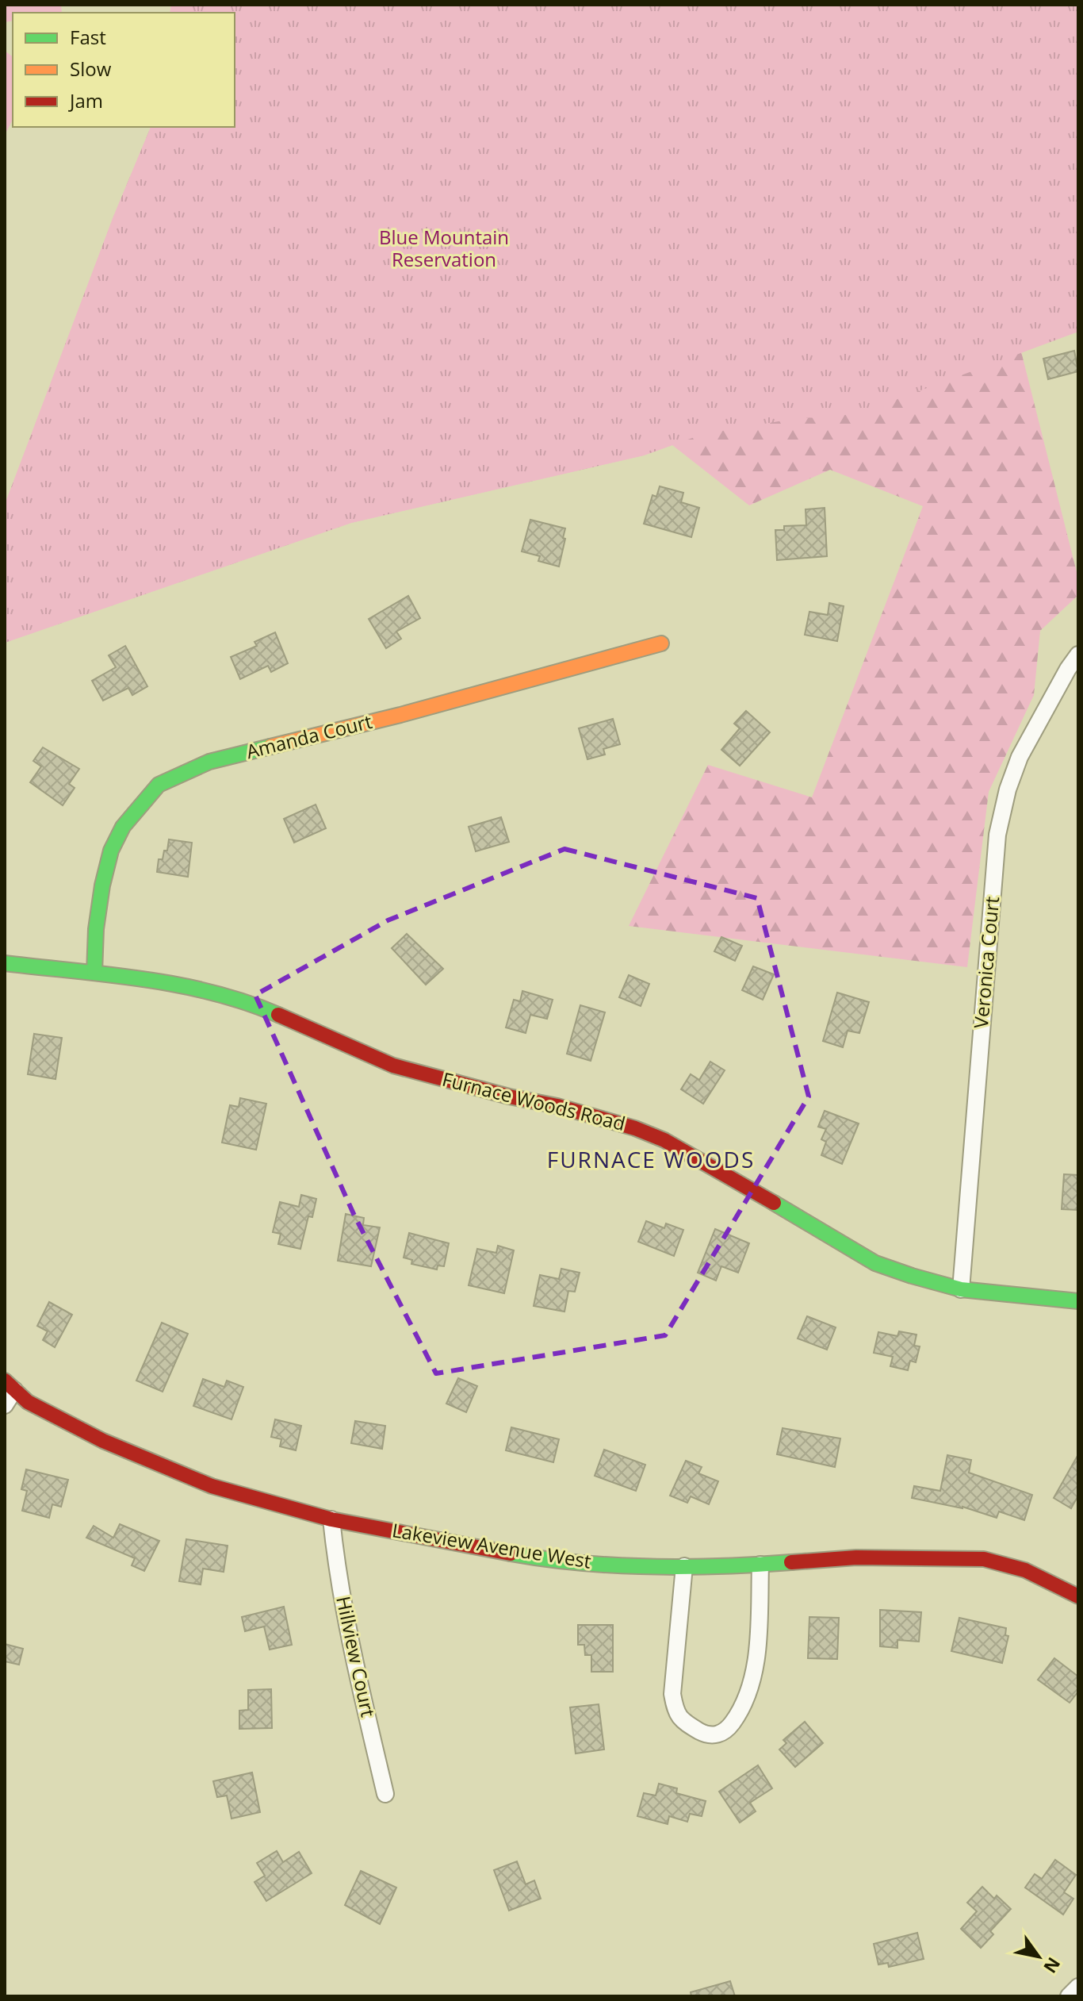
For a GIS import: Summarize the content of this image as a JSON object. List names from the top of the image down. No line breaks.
{"streets":{"street":["Amanda Court","Veronica Court","Furnace Woods Road","Lakeview Avenue West","Hillview Court"]},"crossings":[["Amanda Court","Furnace Woods Road"],["Veronica Court","Furnace Woods Road"],["Lakeview Avenue West","Hillview Court"]],"districts":["FURNACE WOODS"],"parks":["Blue Mountain Reservation"],"legend":["Fast","Slow","Jam"],"north":"bottom right"}
